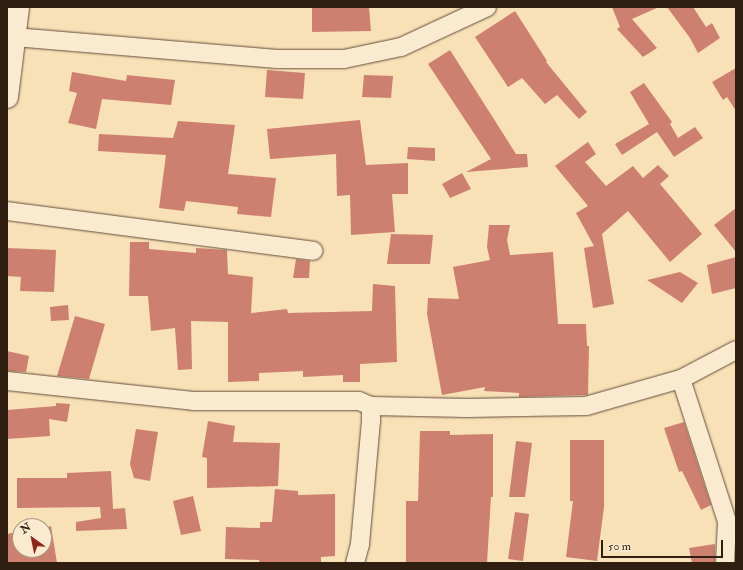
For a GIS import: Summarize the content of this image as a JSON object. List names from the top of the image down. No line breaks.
{"scale_bar":"50 m","north":"top left"}
